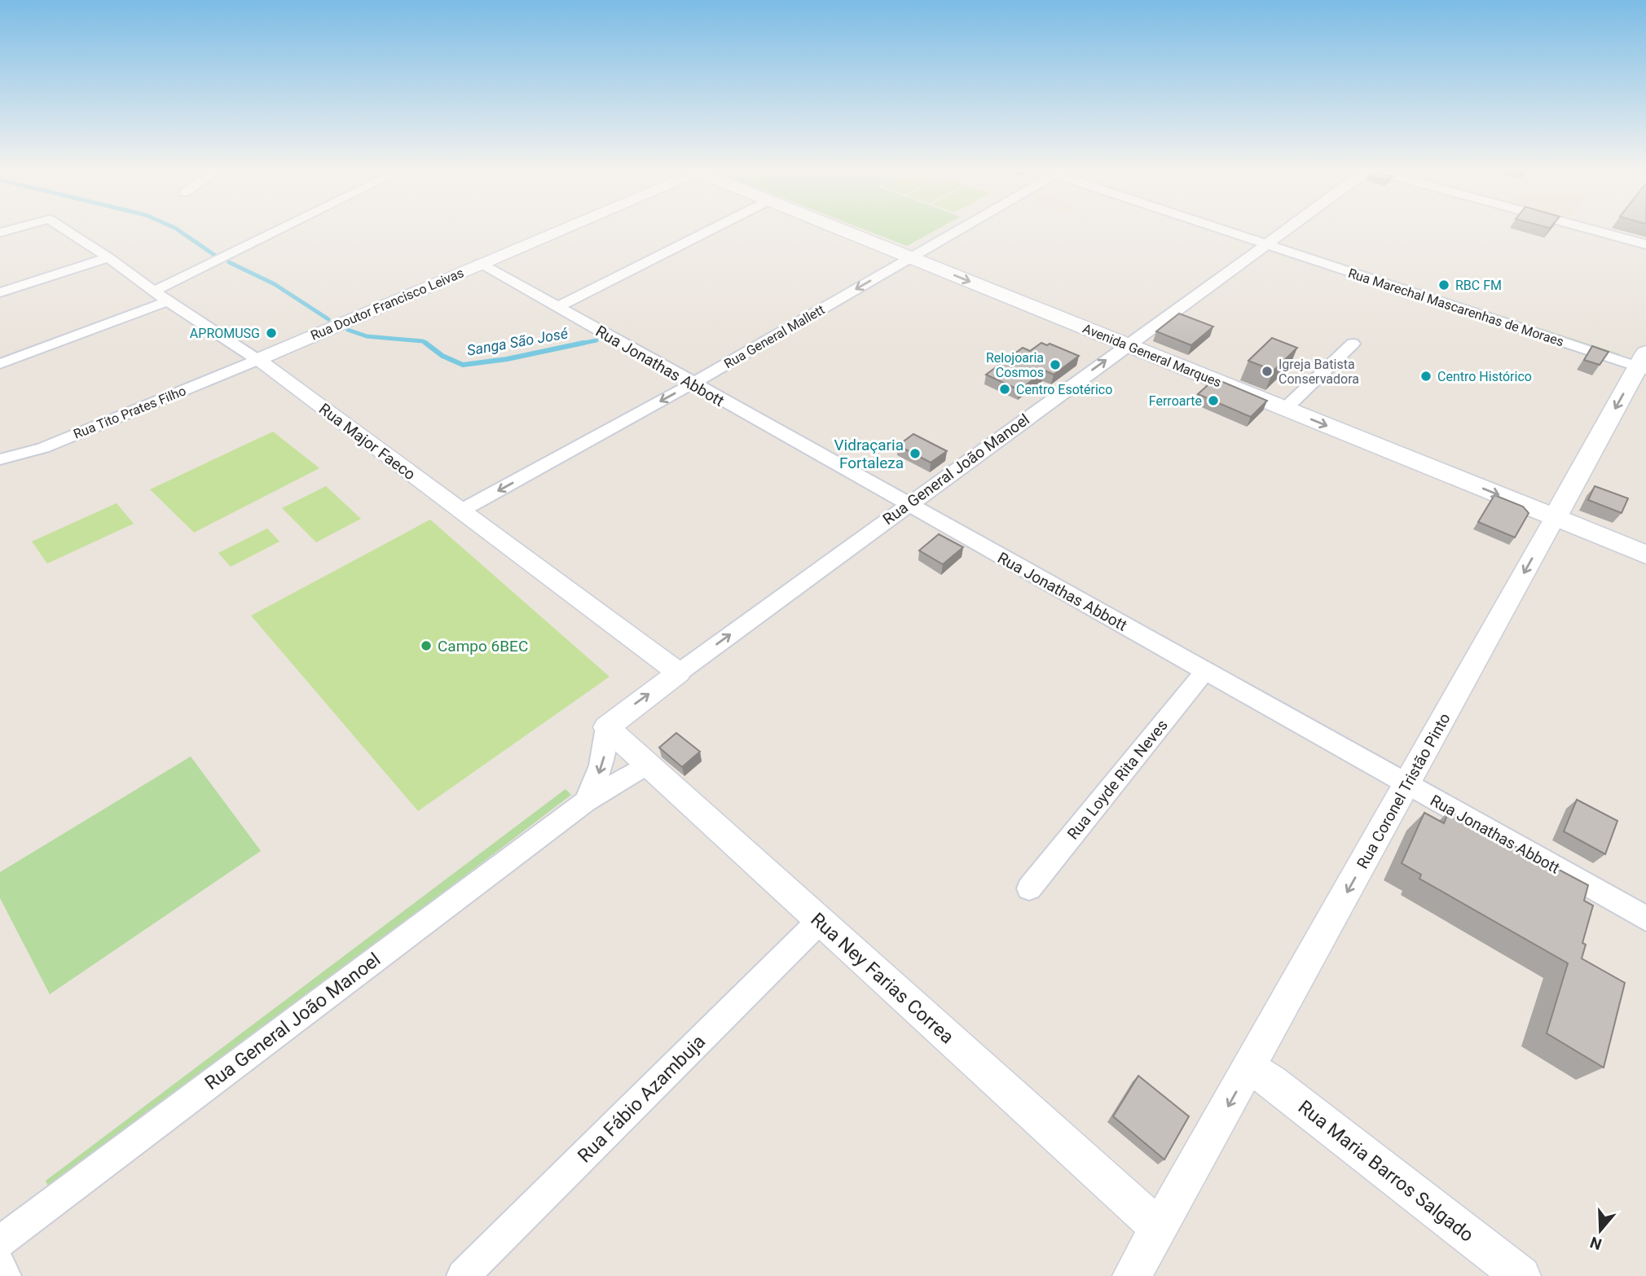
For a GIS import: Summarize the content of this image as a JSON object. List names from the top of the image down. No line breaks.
{"streets":{"main road":["Avenida General Marques","Rua Coronel Tristão Pinto"],"street":["Rua Doutor Francisco Leivas","Rua Marechal Mascarenhas de Moraes","Rua General Mallett","Rua Jonathas Abbott","Rua Tito Prates Filho","Rua Major Faeco","Rua General João Manoel","Rua Loyde Rita Neves","Rua Ney Farias Correa","Rua Fábio Azambuja","Rua Maria Barros Salgado"]},"crossings":[["Rua Doutor Francisco Leivas","Rua Jonathas Abbott"],["Rua Doutor Francisco Leivas","Rua Tito Prates Filho"],["Rua Doutor Francisco Leivas","Rua Major Faeco"],["Rua Marechal Mascarenhas de Moraes","Rua General João Manoel"],["Rua Marechal Mascarenhas de Moraes","Rua Coronel Tristão Pinto"],["Rua General Mallett","Avenida General Marques"],["Rua General Mallett","Rua Jonathas Abbott"],["Rua General Mallett","Rua Major Faeco"],["Avenida General Marques","Rua General João Manoel"],["Avenida General Marques","Rua Coronel Tristão Pinto"],["Rua Jonathas Abbott","Rua General João Manoel"],["Rua Jonathas Abbott","Rua Loyde Rita Neves"],["Rua Jonathas Abbott","Rua Coronel Tristão Pinto"],["Rua Tito Prates Filho","Rua Major Faeco"],["Rua Major Faeco","Rua General João Manoel"],["Rua General João Manoel","Rua Ney Farias Correa"],["Rua Coronel Tristão Pinto","Rua Ney Farias Correa"],["Rua Coronel Tristão Pinto","Rua Maria Barros Salgado"],["Rua Ney Farias Correa","Rua Fábio Azambuja"]],"one_way":["Avenida General Marques","Rua Coronel Tristão Pinto"],"water":["Sanga São José"],"places":["RBC FM","APROMUSG","Relojoaria Cosmos","Igreja Batista Conservadora","Centro Histórico","Centro Esotérico","Ferroarte","Vidraçaria Fortaleza","Campo 6BEC"],"north":"bottom"}
